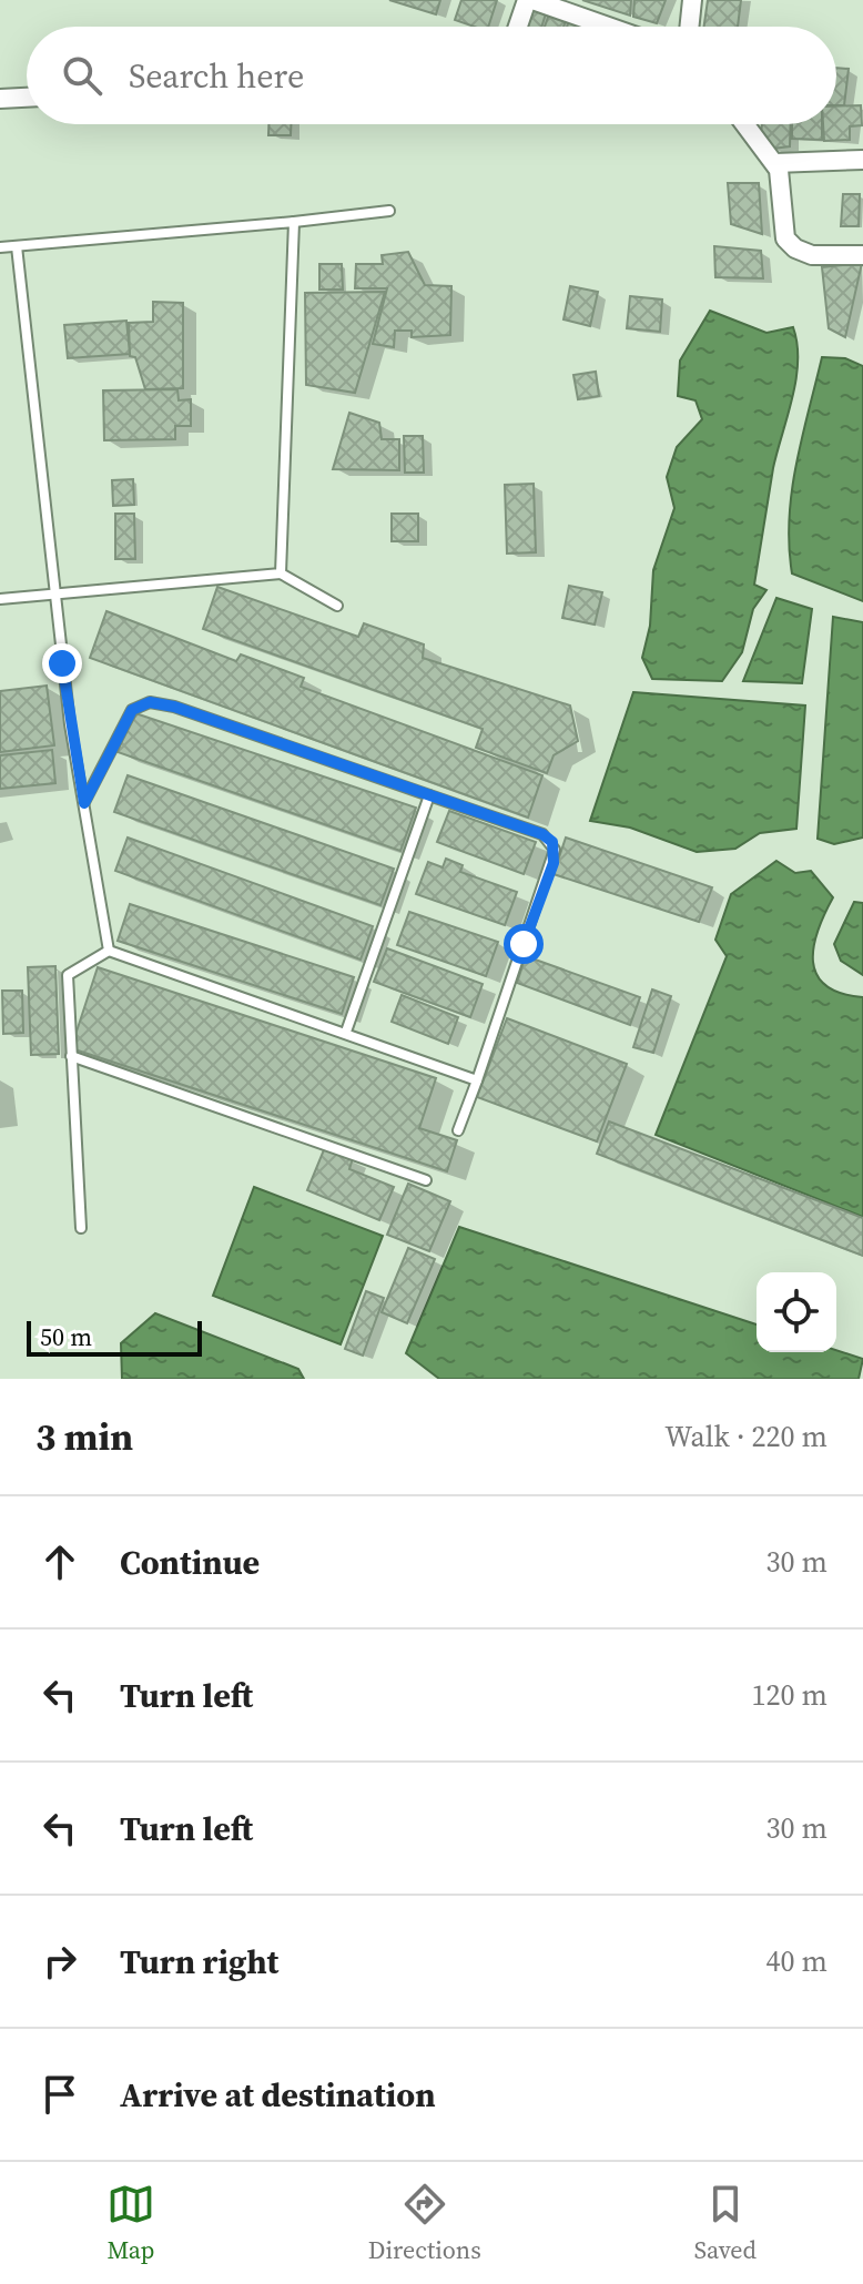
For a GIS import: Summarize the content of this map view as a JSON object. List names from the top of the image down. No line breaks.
{"scale_bar":"50 m","page":{"search":"Search here","scale":"50 m","heading":["3 min","Walk · 220 m"],"list":[["Continue","30 m"],["Turn left","120 m"],["Turn left","30 m"],["Turn right","40 m"],"Arrive at destination"],"nav":["Map","Directions","Saved"]}}
